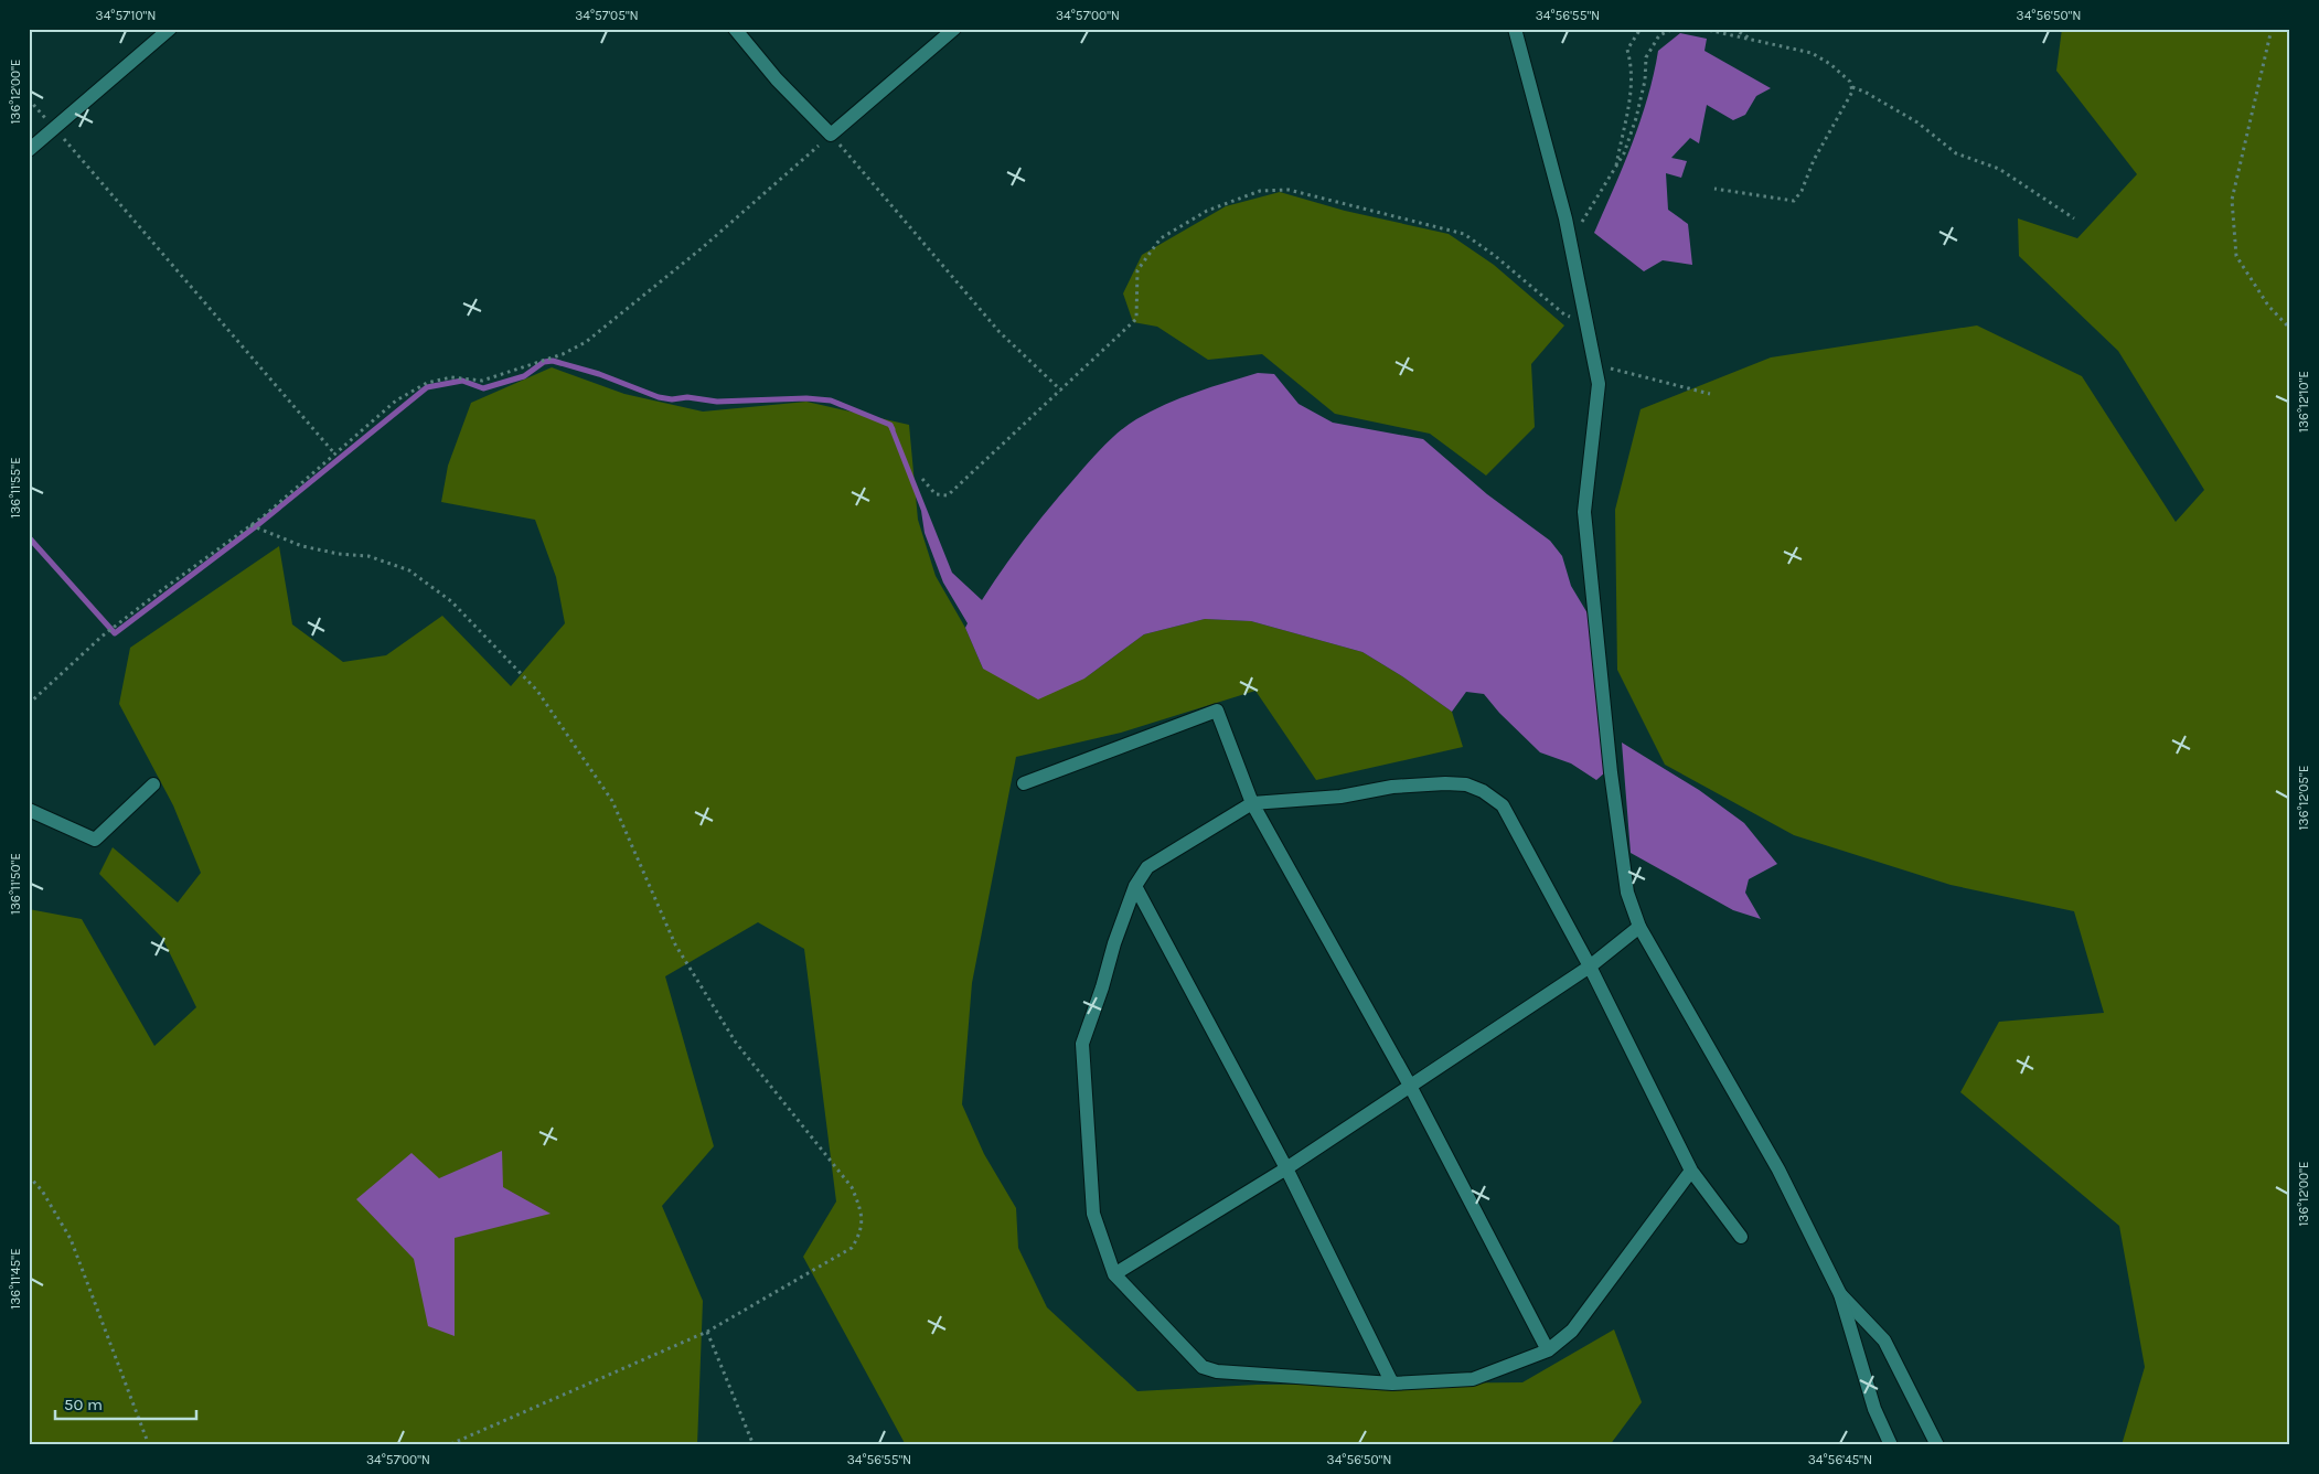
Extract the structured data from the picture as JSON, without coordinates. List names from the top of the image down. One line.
{"scale_bar":"50 m","coordinates":["34°57'10\"N","34°57'05\"N","34°57'00\"N","34°56'55\"N","34°56'50\"N","136°12'00\"E","136°12'10\"E","136°11'55\"E","136°12'05\"E","136°11'50\"E","136°11'45\"E","34°56'45\"N"]}
